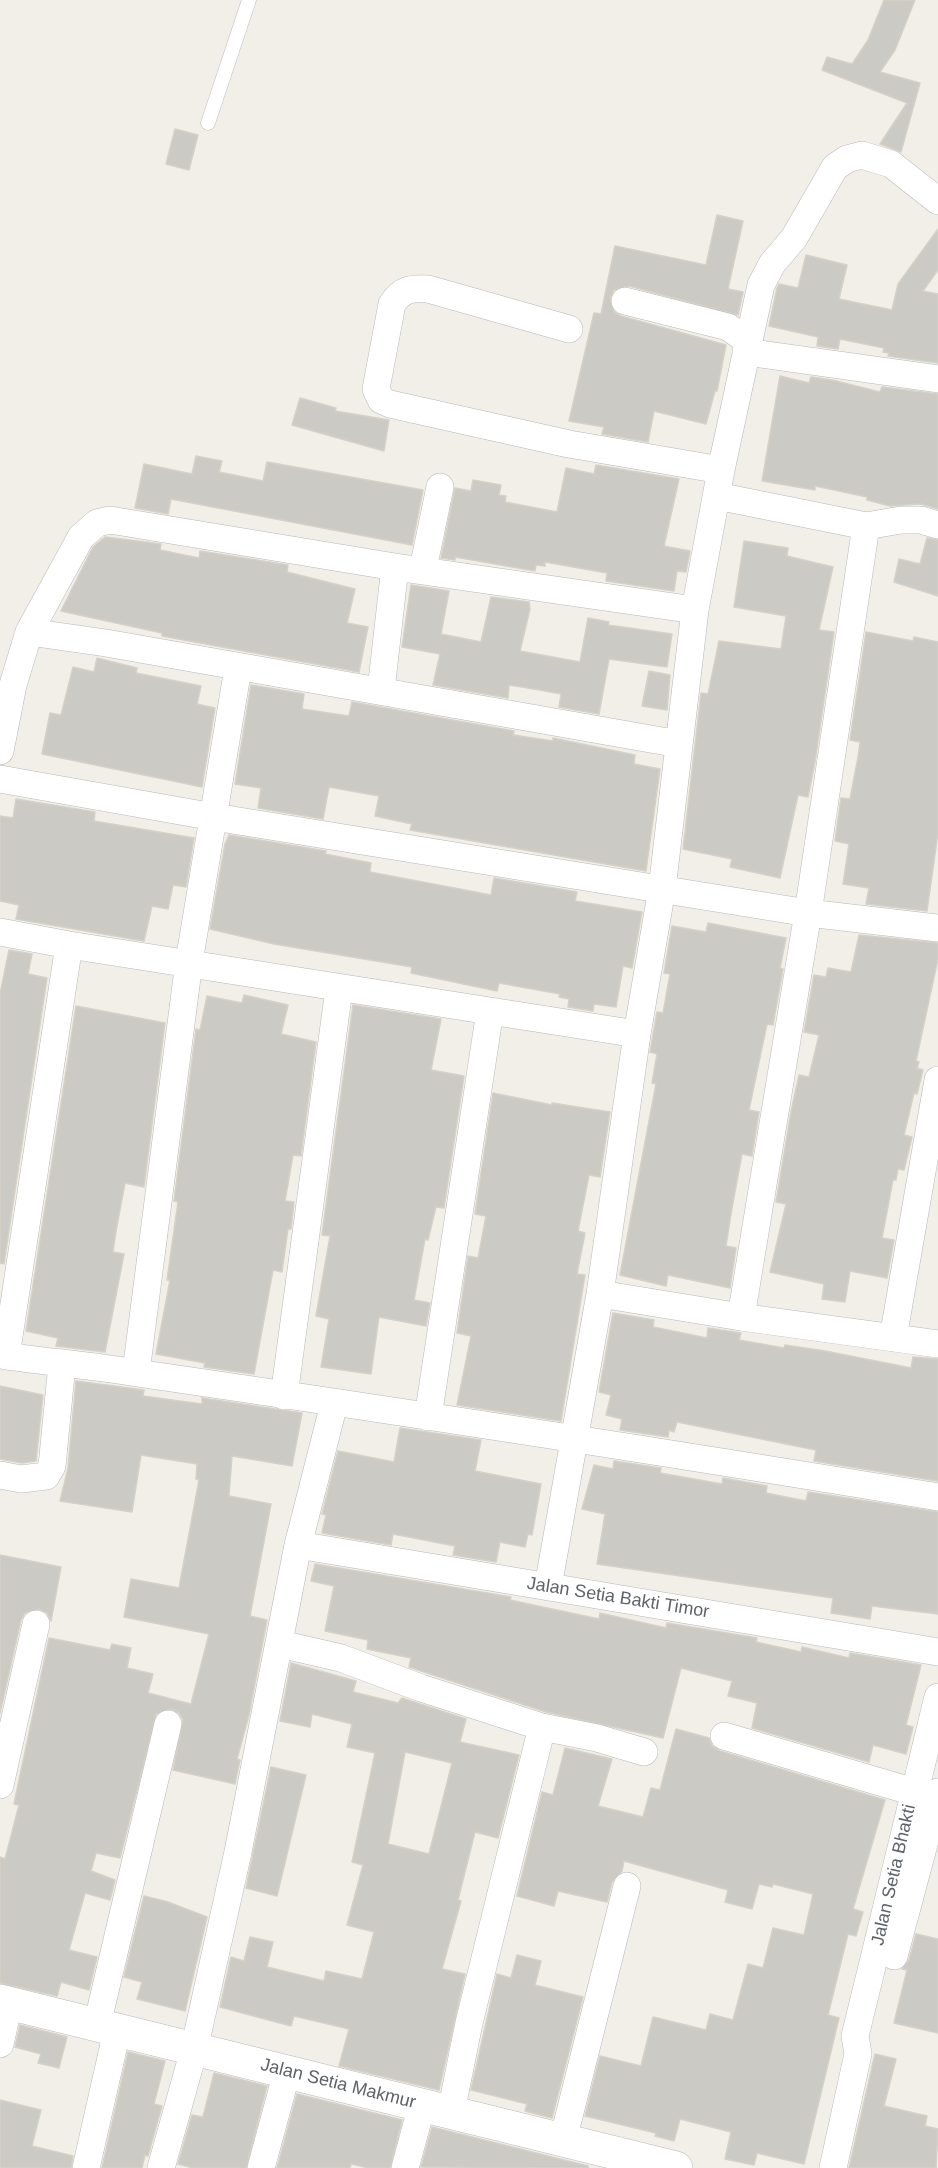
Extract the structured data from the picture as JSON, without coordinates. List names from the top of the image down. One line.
{"streets":{"main road":["Jalan Setia Makmur"],"street":["Jalan Setia Bakti Timor","Jalan Setia Bhakti"]}}
